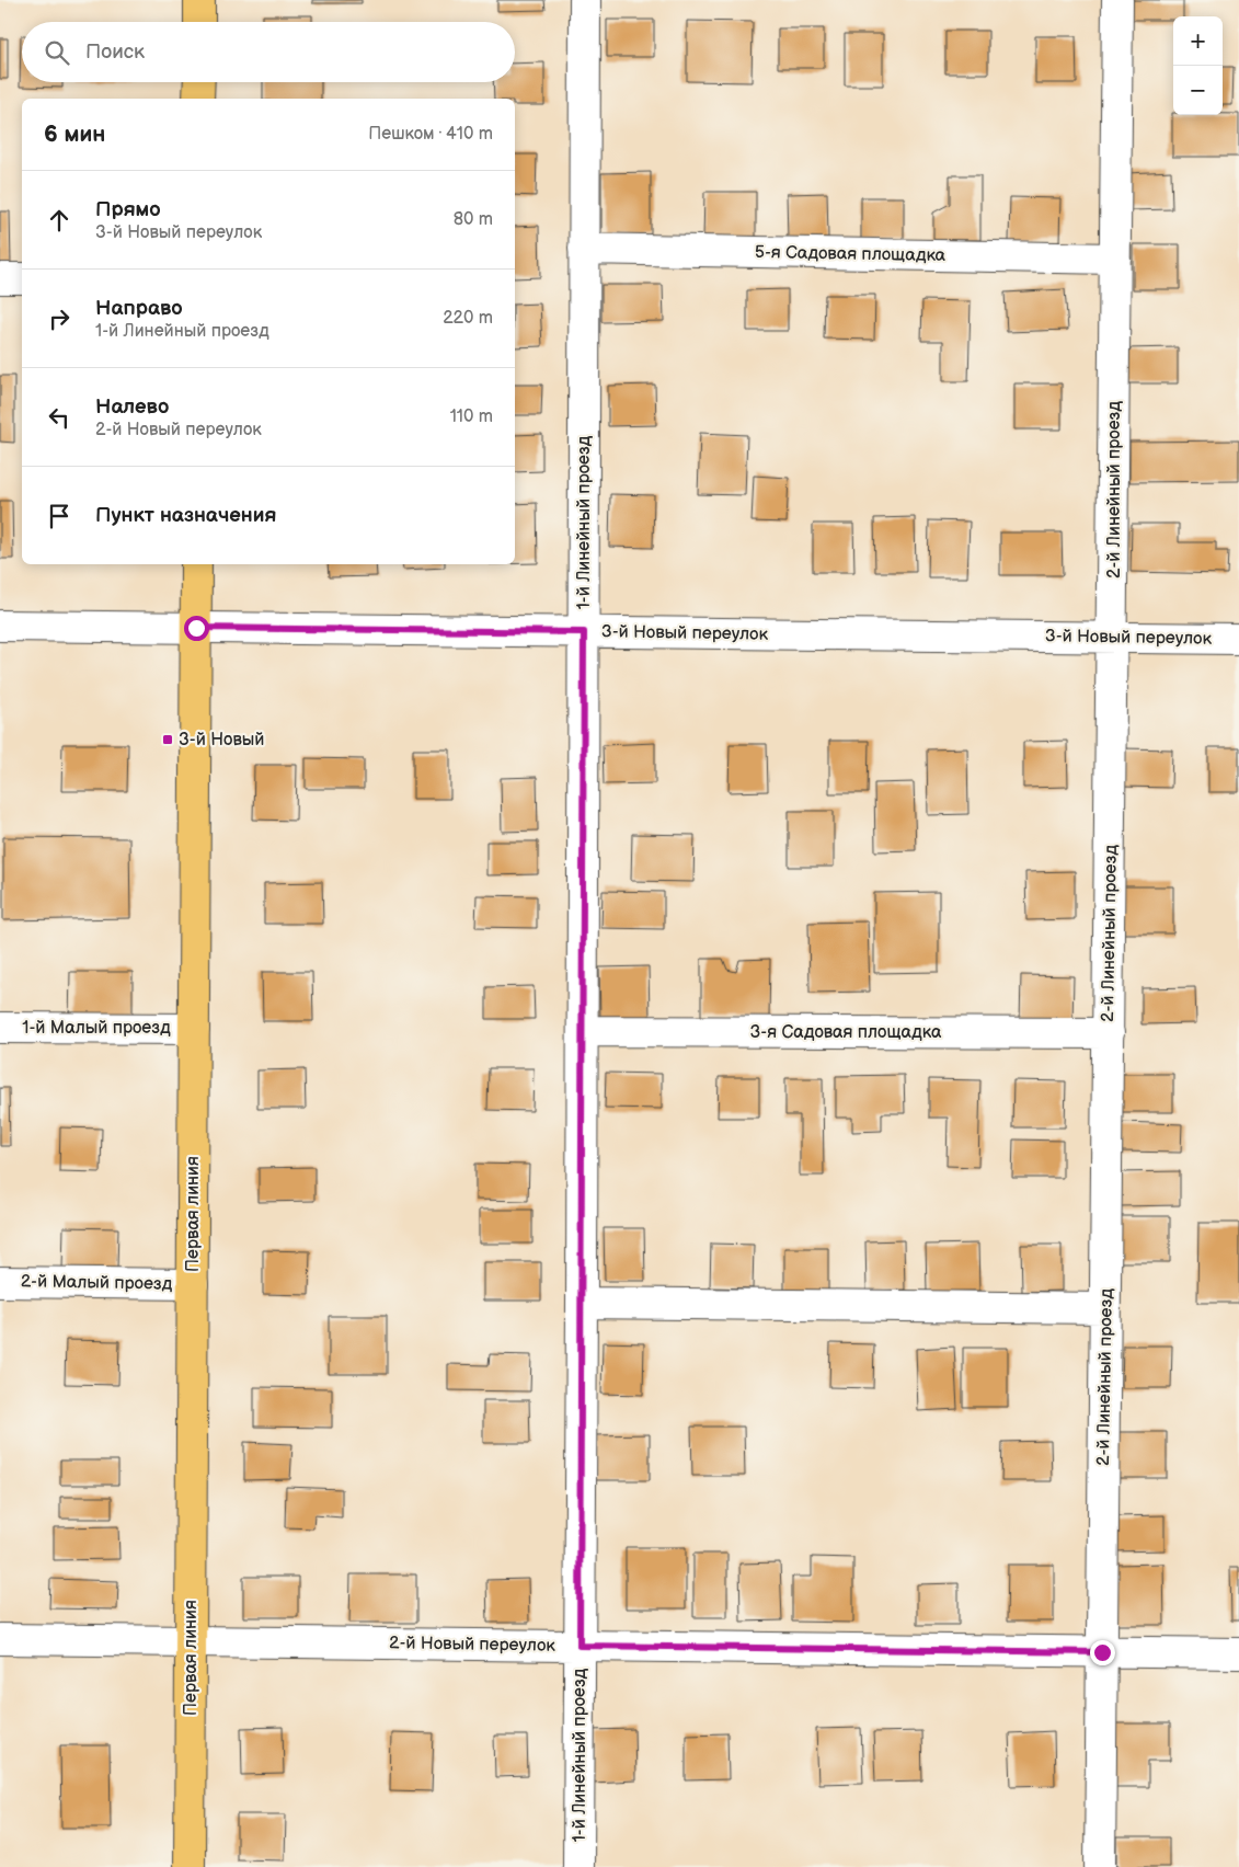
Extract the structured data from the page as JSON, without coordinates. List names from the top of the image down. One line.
{"streets":{"main road":["Первая линия"],"street":["5-я Садовая площадка","2-й Линейный проезд","1-й Линейный проезд","3-й Новый переулок","1-й Малый проезд","3-я Садовая площадка","2-й Малый проезд","2-й Новый переулок"]},"crossings":[["5-я Садовая площадка","2-й Линейный проезд"],["5-я Садовая площадка","1-й Линейный проезд"],["2-й Линейный проезд","3-й Новый переулок"],["2-й Линейный проезд","3-я Садовая площадка"],["2-й Линейный проезд","2-й Новый переулок"],["1-й Линейный проезд","3-й Новый переулок"],["1-й Линейный проезд","3-я Садовая площадка"],["1-й Линейный проезд","2-й Новый переулок"],["3-й Новый переулок","Первая линия"],["1-й Малый проезд","Первая линия"],["Первая линия","2-й Малый проезд"],["Первая линия","2-й Новый переулок"]],"places":{"transit":["3-й Новый"]},"page":{"map_buttons":["+","−"],"search":"Поиск","heading":["6 мин","Пешком · 410 m"],"list":[["Прямо","3-й Новый переулок","80 m"],["Направо","1-й Линейный проезд","220 m"],["Налево","2-й Новый переулок","110 m"],"Пункт назначения"]}}
